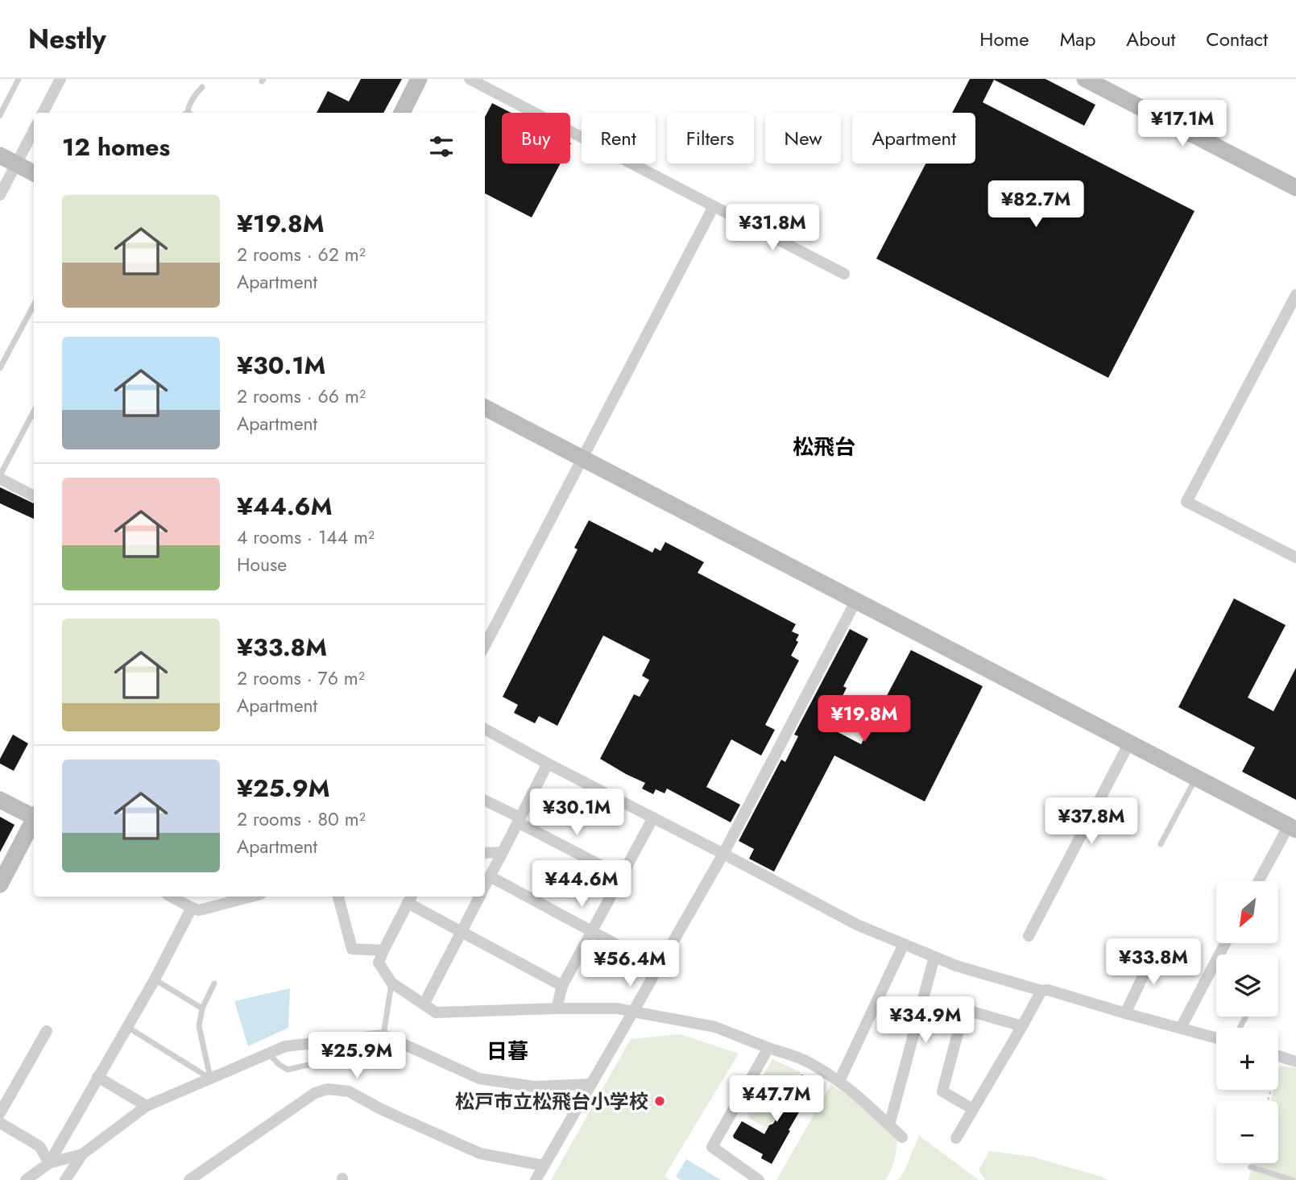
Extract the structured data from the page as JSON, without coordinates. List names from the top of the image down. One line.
{"districts":["松飛台","日暮"],"places":["松戸市立松飛台小学校"],"north":"bottom left","page":{"header":"Nestly","nav":["Home","Map","About","Contact"],"price":["¥17.1M","¥82.7M","¥31.8M","¥19.8M","¥30.1M","¥37.8M","¥44.6M","¥33.8M","¥56.4M","¥34.9M","¥25.9M","¥47.7M"],"chip":["Buy","Rent","Filters","New","Apartment"],"heading":"12 homes","list":[{"name":"¥19.8M","note":"2 rooms · 62 m² · Apartment"},{"name":"¥30.1M","note":"2 rooms · 66 m² · Apartment"},{"name":"¥44.6M","note":"4 rooms · 144 m² · House"},{"name":"¥33.8M","note":"2 rooms · 76 m² · Apartment"},{"name":"¥25.9M","note":"2 rooms · 80 m² · Apartment"}],"map_buttons":["+","−"]}}
